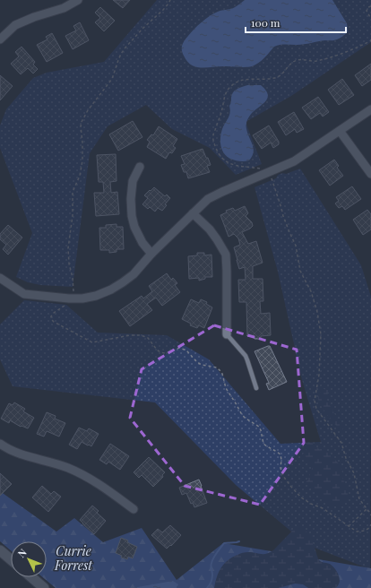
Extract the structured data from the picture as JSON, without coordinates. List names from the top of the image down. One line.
{"parks":["Currie Forrest"],"scale_bar":"100 m","north":"top left"}
